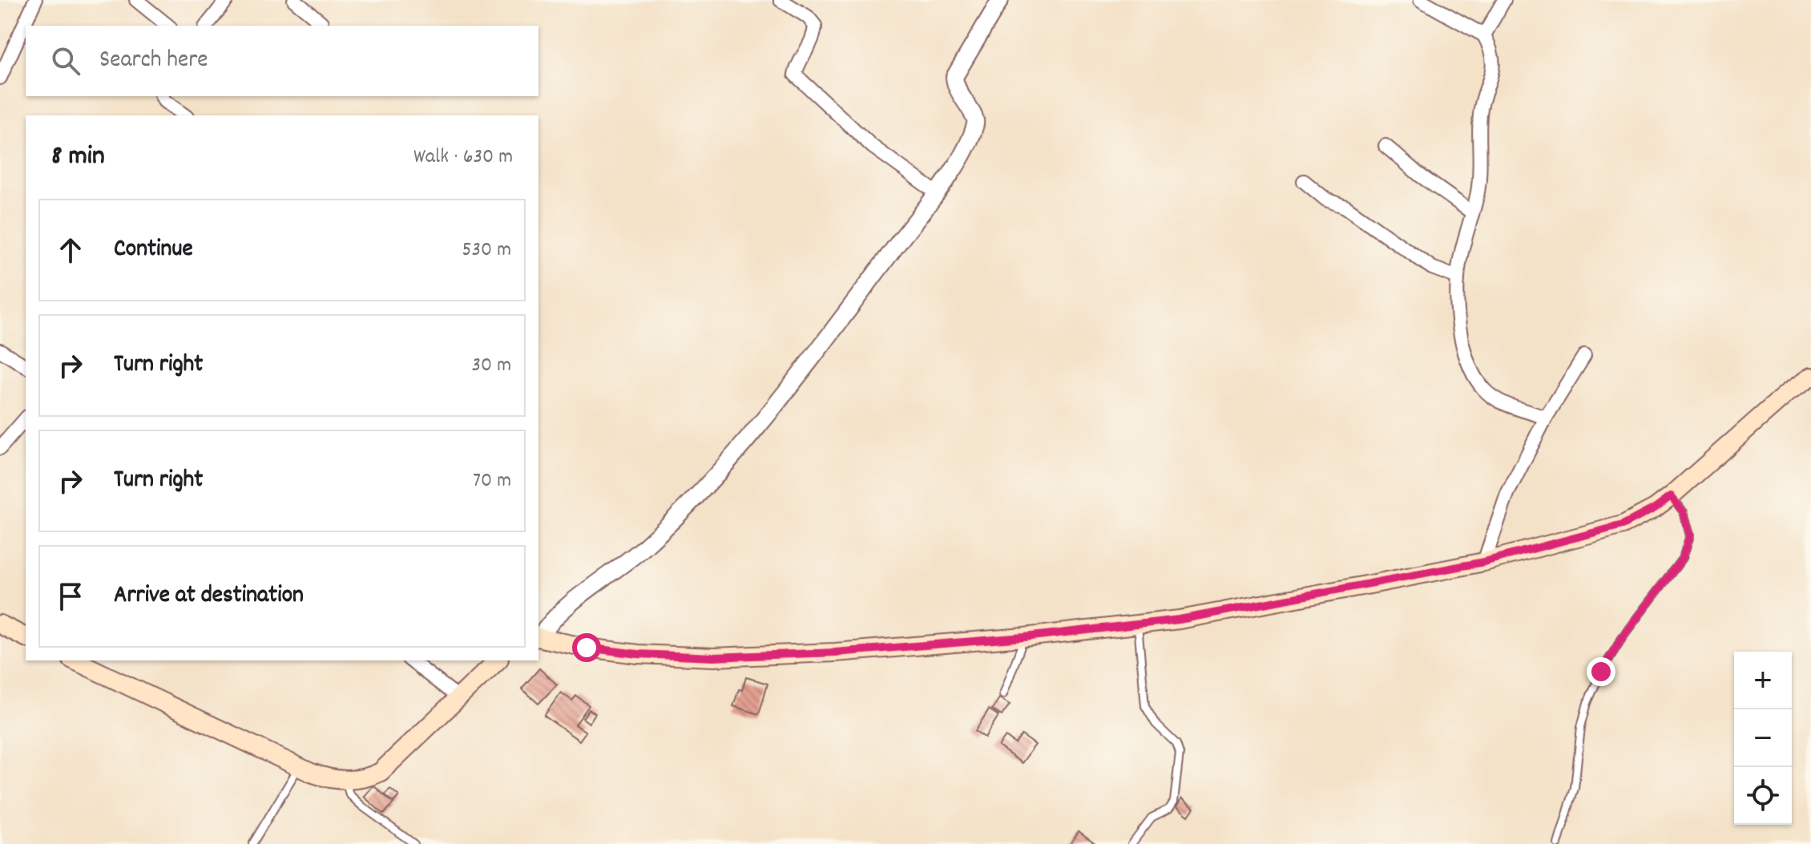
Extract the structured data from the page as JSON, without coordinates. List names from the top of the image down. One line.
{"page":{"search":"Search here","heading":["8 min","Walk · 630 m"],"list":[["Continue","530 m"],["Turn right","30 m"],["Turn right","70 m"],"Arrive at destination"],"map_buttons":["+","−"]}}
